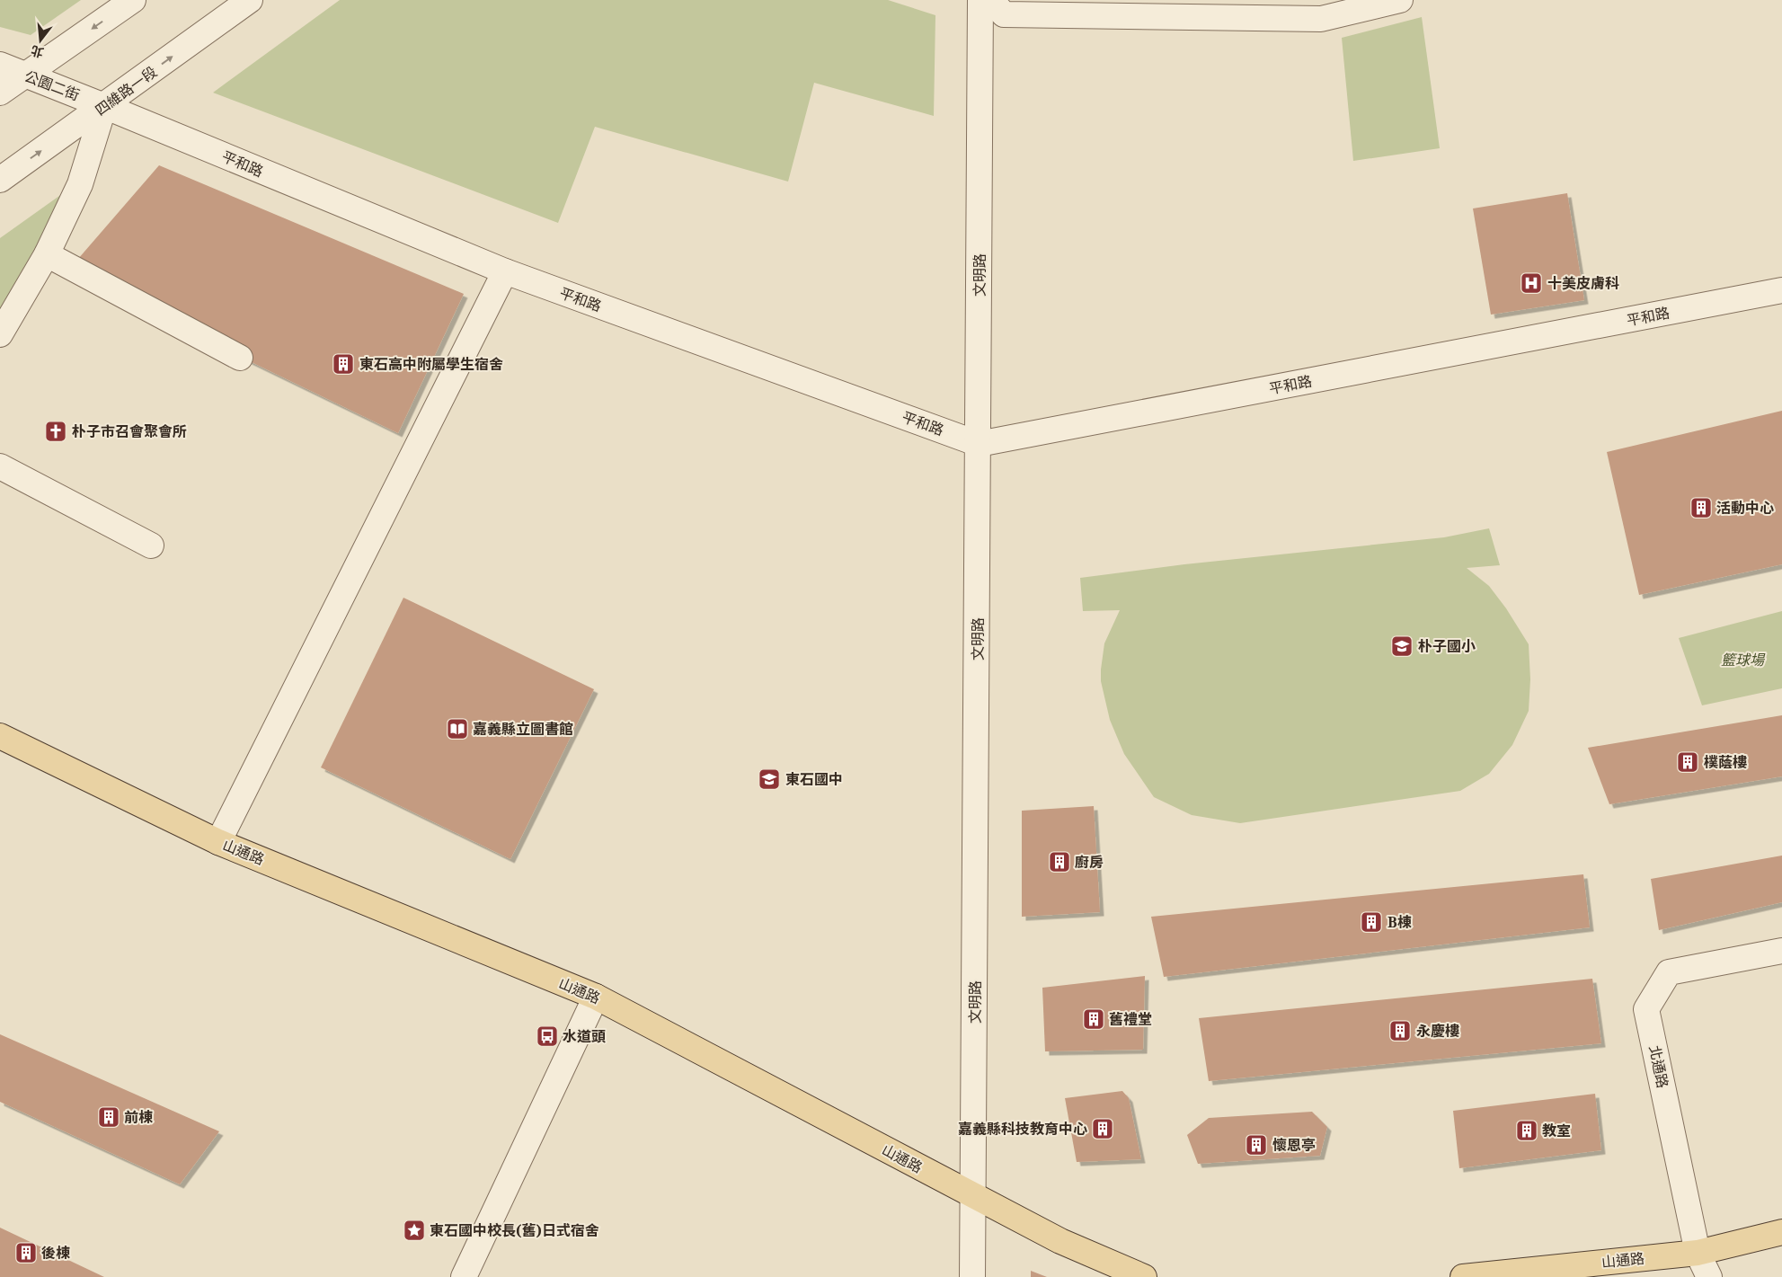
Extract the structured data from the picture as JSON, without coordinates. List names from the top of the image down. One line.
{"streets":{"main road":["山通路"],"street":["公園二街","四維路一段","平和路","文明路","北通路"]},"crossings":[["公園二街","四維路一段"],["公園二街","平和路"],["四維路一段","平和路"],["平和路","文明路"],["文明路","山通路"],["山通路","北通路"]],"parks":["籃球場"],"places":{"hospital":["十美皮膚科"],"building":["東石高中附屬學生宿舍","活動中心","樸蔭樓","廚房","B棟","舊禮堂","永慶樓","前棟","嘉義縣科技教育中心","教室","懷恩亭","後棟"],"church":["朴子市召會聚會所"],"school or university":["朴子國小","東石國中"],"library":["嘉義縣立圖書館"],"bus stop":["水道頭"],"place":["東石國中校長(舊)日式宿舍"]},"north":"bottom"}
